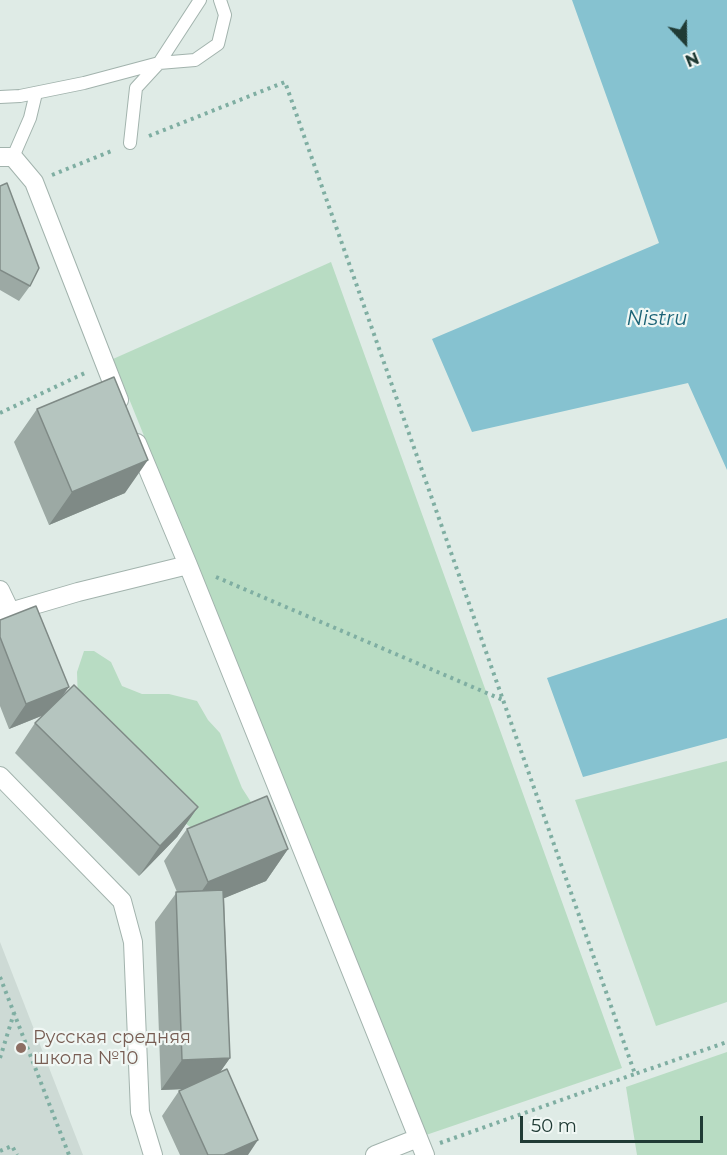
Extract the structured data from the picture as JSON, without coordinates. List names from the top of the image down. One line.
{"water":["Nistru"],"places":["Русская средняя школа №10"],"scale_bar":"50 m","north":"bottom"}
